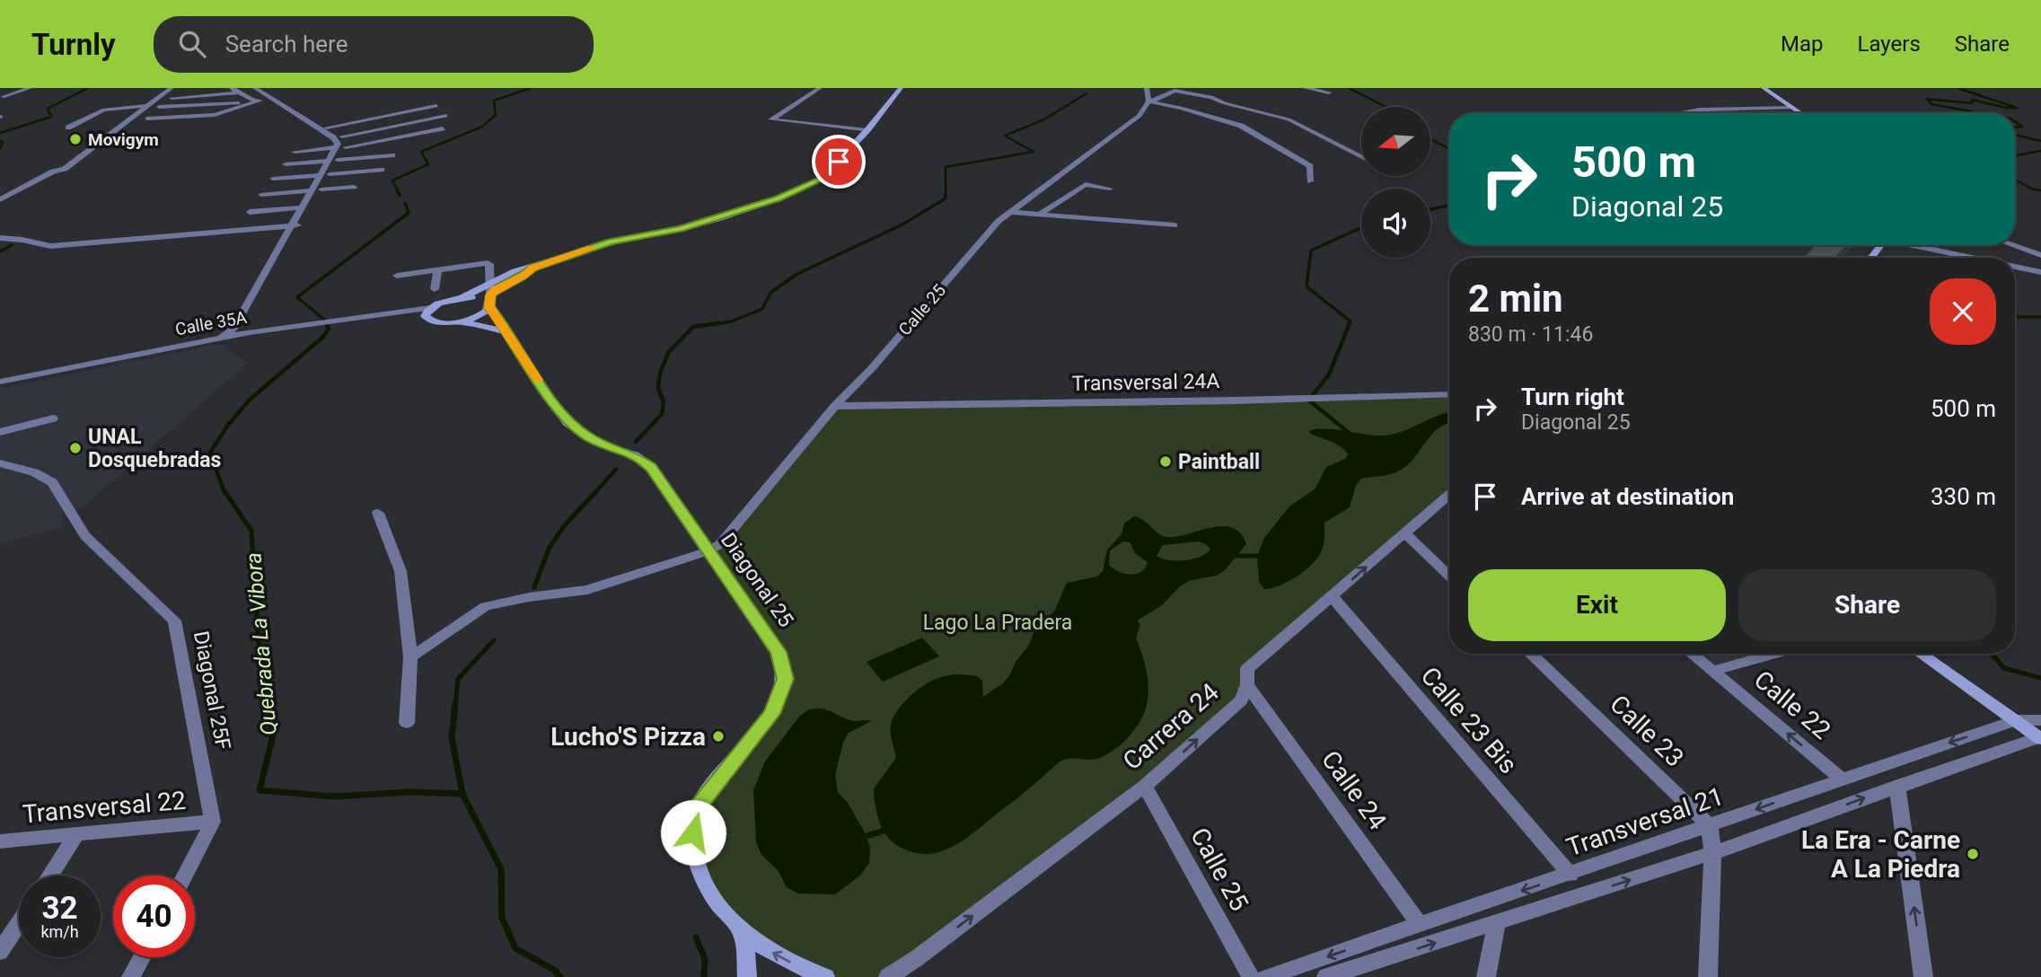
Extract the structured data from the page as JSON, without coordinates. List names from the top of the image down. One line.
{"streets":{"street":["Calle 25","Calle 35A","Transversal 24A","Diagonal 25","Diagonal 25F","Calle 22","Calle 23 Bis","Carrera 24","Calle 23","Calle 24","Transversal 22","Transversal 21"]},"crossings":[["Calle 25","Transversal 24A"],["Calle 25","Diagonal 25"],["Calle 25","Carrera 24"],["Diagonal 25F","Transversal 22"],["Calle 22","Transversal 21"],["Calle 23 Bis","Carrera 24"],["Calle 23 Bis","Transversal 21"],["Carrera 24","Calle 24"],["Calle 23","Transversal 21"],["Calle 24","Transversal 21"]],"one_way":["Calle 22","Carrera 24"],"water":["Quebrada La Vibora"],"parks":["Lago La Pradera"],"places":["Movigym","UNAL Dosquebradas","Paintball","Lucho'S Pizza","La Era - Carne A La Piedra"],"north":"left","page":{"header":"Turnly","search":"Search here","nav":["Map","Layers","Share"],"turn":["500 m","Diagonal 25"],"heading":["2 min","830 m · 11:46"],"list":[{"name":"Turn right","note":"Diagonal 25","value":"500 m"},{"name":"Arrive at destination","value":"330 m"}],"buttons":["Exit","Share"],"speed":"32 km/h","limit":"40"}}
